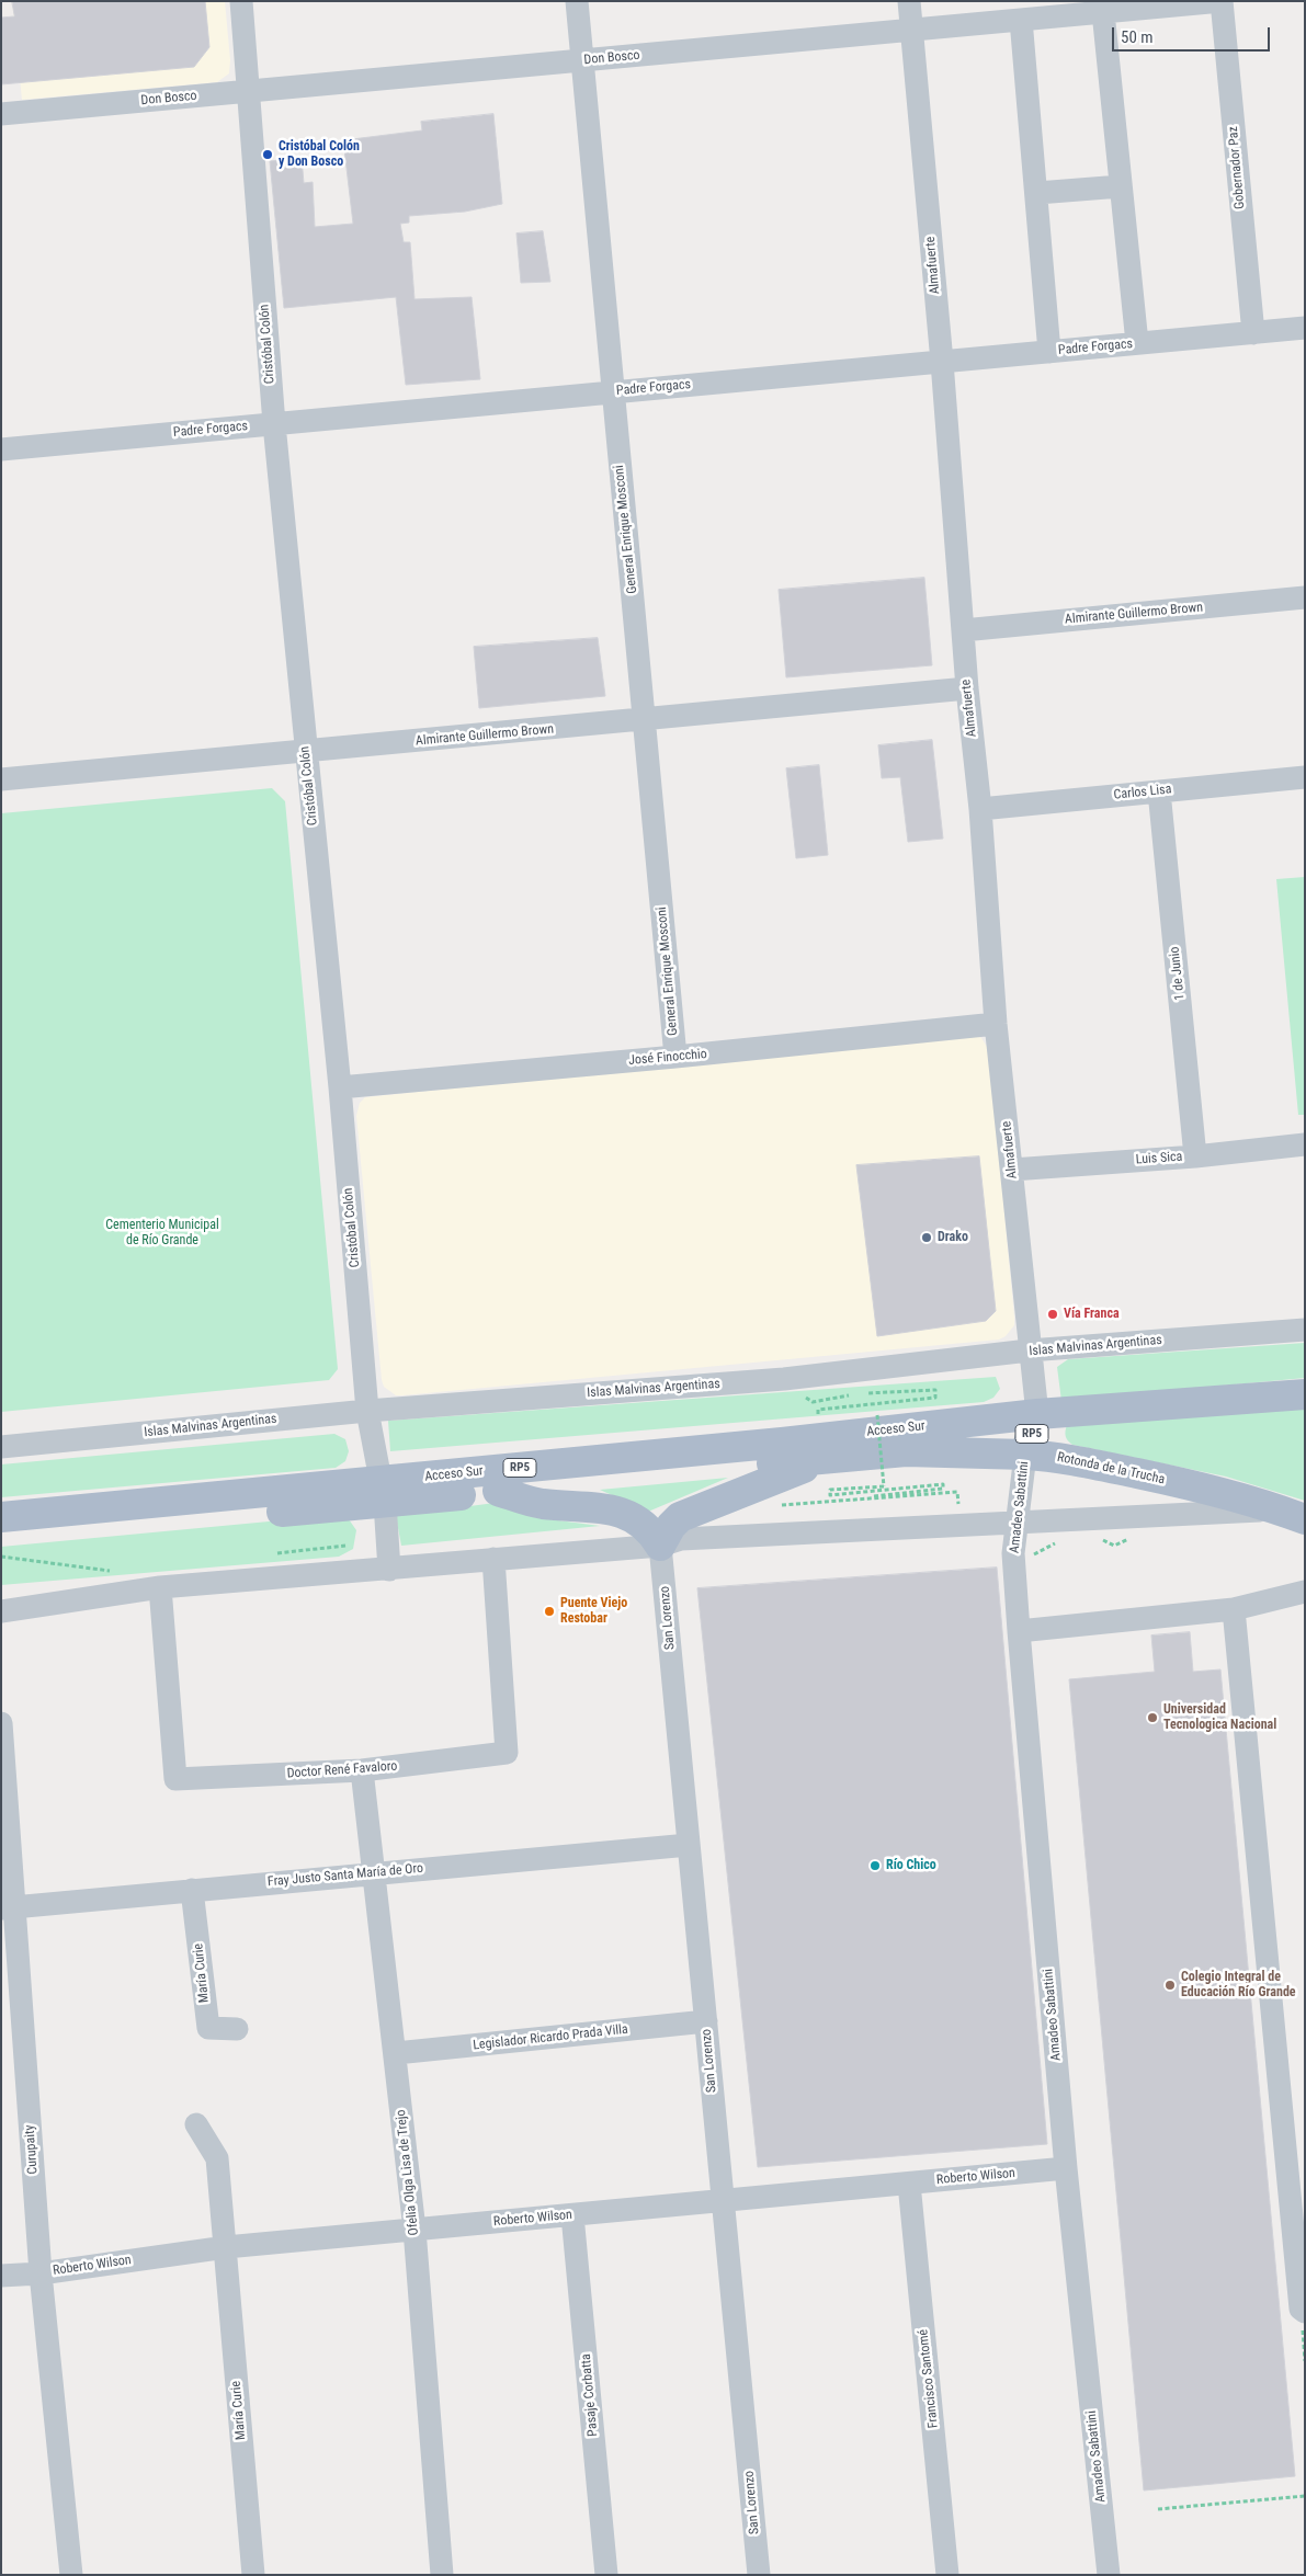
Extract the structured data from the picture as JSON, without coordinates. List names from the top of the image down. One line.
{"streets":{"main road":["Acceso Sur","RP5","Rotonda de la Trucha"],"street":["Don Bosco","Gobernador Paz","Almafuerte","Cristóbal Colón","Padre Forgacs","General Enrique Mosconi","Almirante Guillermo Brown","Carlos Lisa","1 de Junio","José Finocchio","Luis Sica","Islas Malvinas Argentinas","Amadeo Sabattini","San Lorenzo","Doctor René Favaloro","Fray Justo Santa María de Oro","María Curie","Legislador Ricardo Prada Villa","Curupaity","Ofelia Olga Lisa de Trejo","Roberto Wilson","Francisco Santomé","Pasaje Corbatta"]},"crossings":[["Don Bosco","Gobernador Paz"],["Don Bosco","Almafuerte"],["Don Bosco","Cristóbal Colón"],["Don Bosco","General Enrique Mosconi"],["Gobernador Paz","Padre Forgacs"],["Almafuerte","Padre Forgacs"],["Almafuerte","Almirante Guillermo Brown"],["Almafuerte","Carlos Lisa"],["Almafuerte","José Finocchio"],["Almafuerte","Luis Sica"],["Almafuerte","Islas Malvinas Argentinas"],["Almafuerte","Acceso Sur"],["Almafuerte","RP5"],["Cristóbal Colón","Padre Forgacs"],["Cristóbal Colón","Almirante Guillermo Brown"],["Cristóbal Colón","José Finocchio"],["Cristóbal Colón","Islas Malvinas Argentinas"],["Cristóbal Colón","Acceso Sur"],["Padre Forgacs","General Enrique Mosconi"],["General Enrique Mosconi","Almirante Guillermo Brown"],["General Enrique Mosconi","José Finocchio"],["Carlos Lisa","1 de Junio"],["1 de Junio","Luis Sica"],["Acceso Sur","RP5"],["Acceso Sur","Rotonda de la Trucha"],["Acceso Sur","Amadeo Sabattini"],["RP5","Rotonda de la Trucha"],["RP5","Amadeo Sabattini"],["Rotonda de la Trucha","Amadeo Sabattini"],["Amadeo Sabattini","Roberto Wilson"],["San Lorenzo","Fray Justo Santa María de Oro"],["San Lorenzo","Legislador Ricardo Prada Villa"],["San Lorenzo","Roberto Wilson"],["Doctor René Favaloro","Ofelia Olga Lisa de Trejo"],["Fray Justo Santa María de Oro","María Curie"],["Fray Justo Santa María de Oro","Curupaity"],["Fray Justo Santa María de Oro","Ofelia Olga Lisa de Trejo"],["María Curie","Roberto Wilson"],["Legislador Ricardo Prada Villa","Ofelia Olga Lisa de Trejo"],["Curupaity","Roberto Wilson"],["Ofelia Olga Lisa de Trejo","Roberto Wilson"],["Roberto Wilson","Francisco Santomé"],["Roberto Wilson","Pasaje Corbatta"]],"parks":["Cementerio Municipal de Río Grande"],"places":["Cristóbal Colón y Don Bosco","Drako","Vía Franca","Puente Viejo Restobar","Universidad Tecnologica Nacional","Río Chico","Colegio Integral de Educación Río Grande"],"scale_bar":"50 m"}
